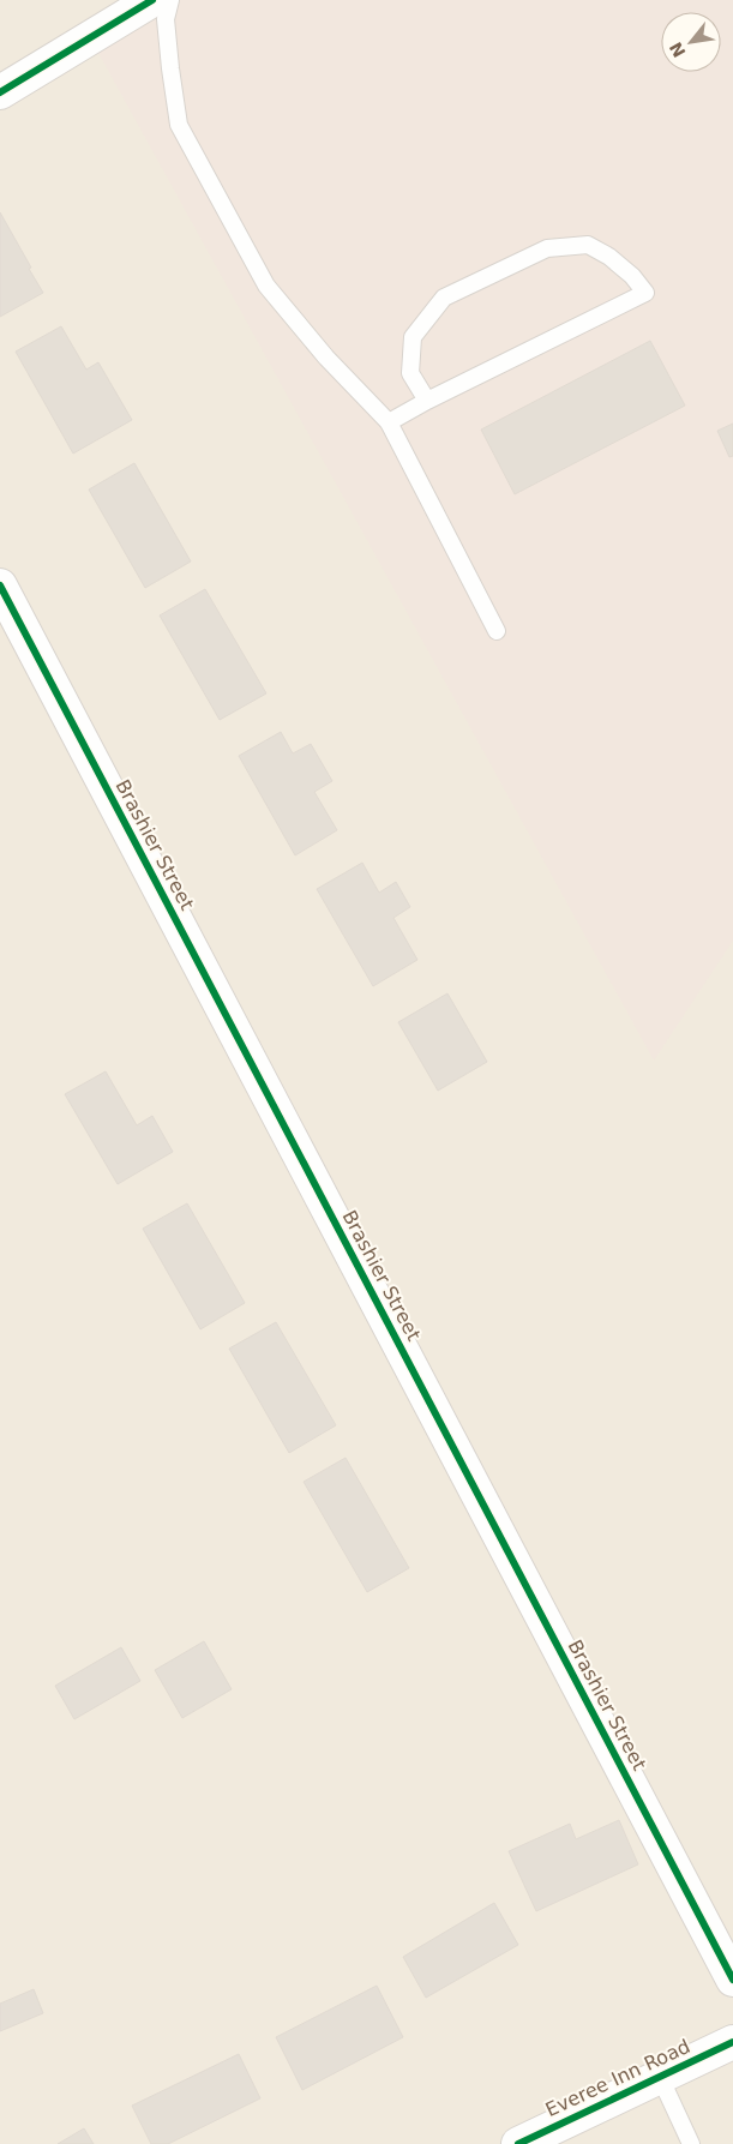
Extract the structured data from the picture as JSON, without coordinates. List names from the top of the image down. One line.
{"streets":{"street":["Brashier Street","Everee Inn Road"]},"north":"bottom left"}
